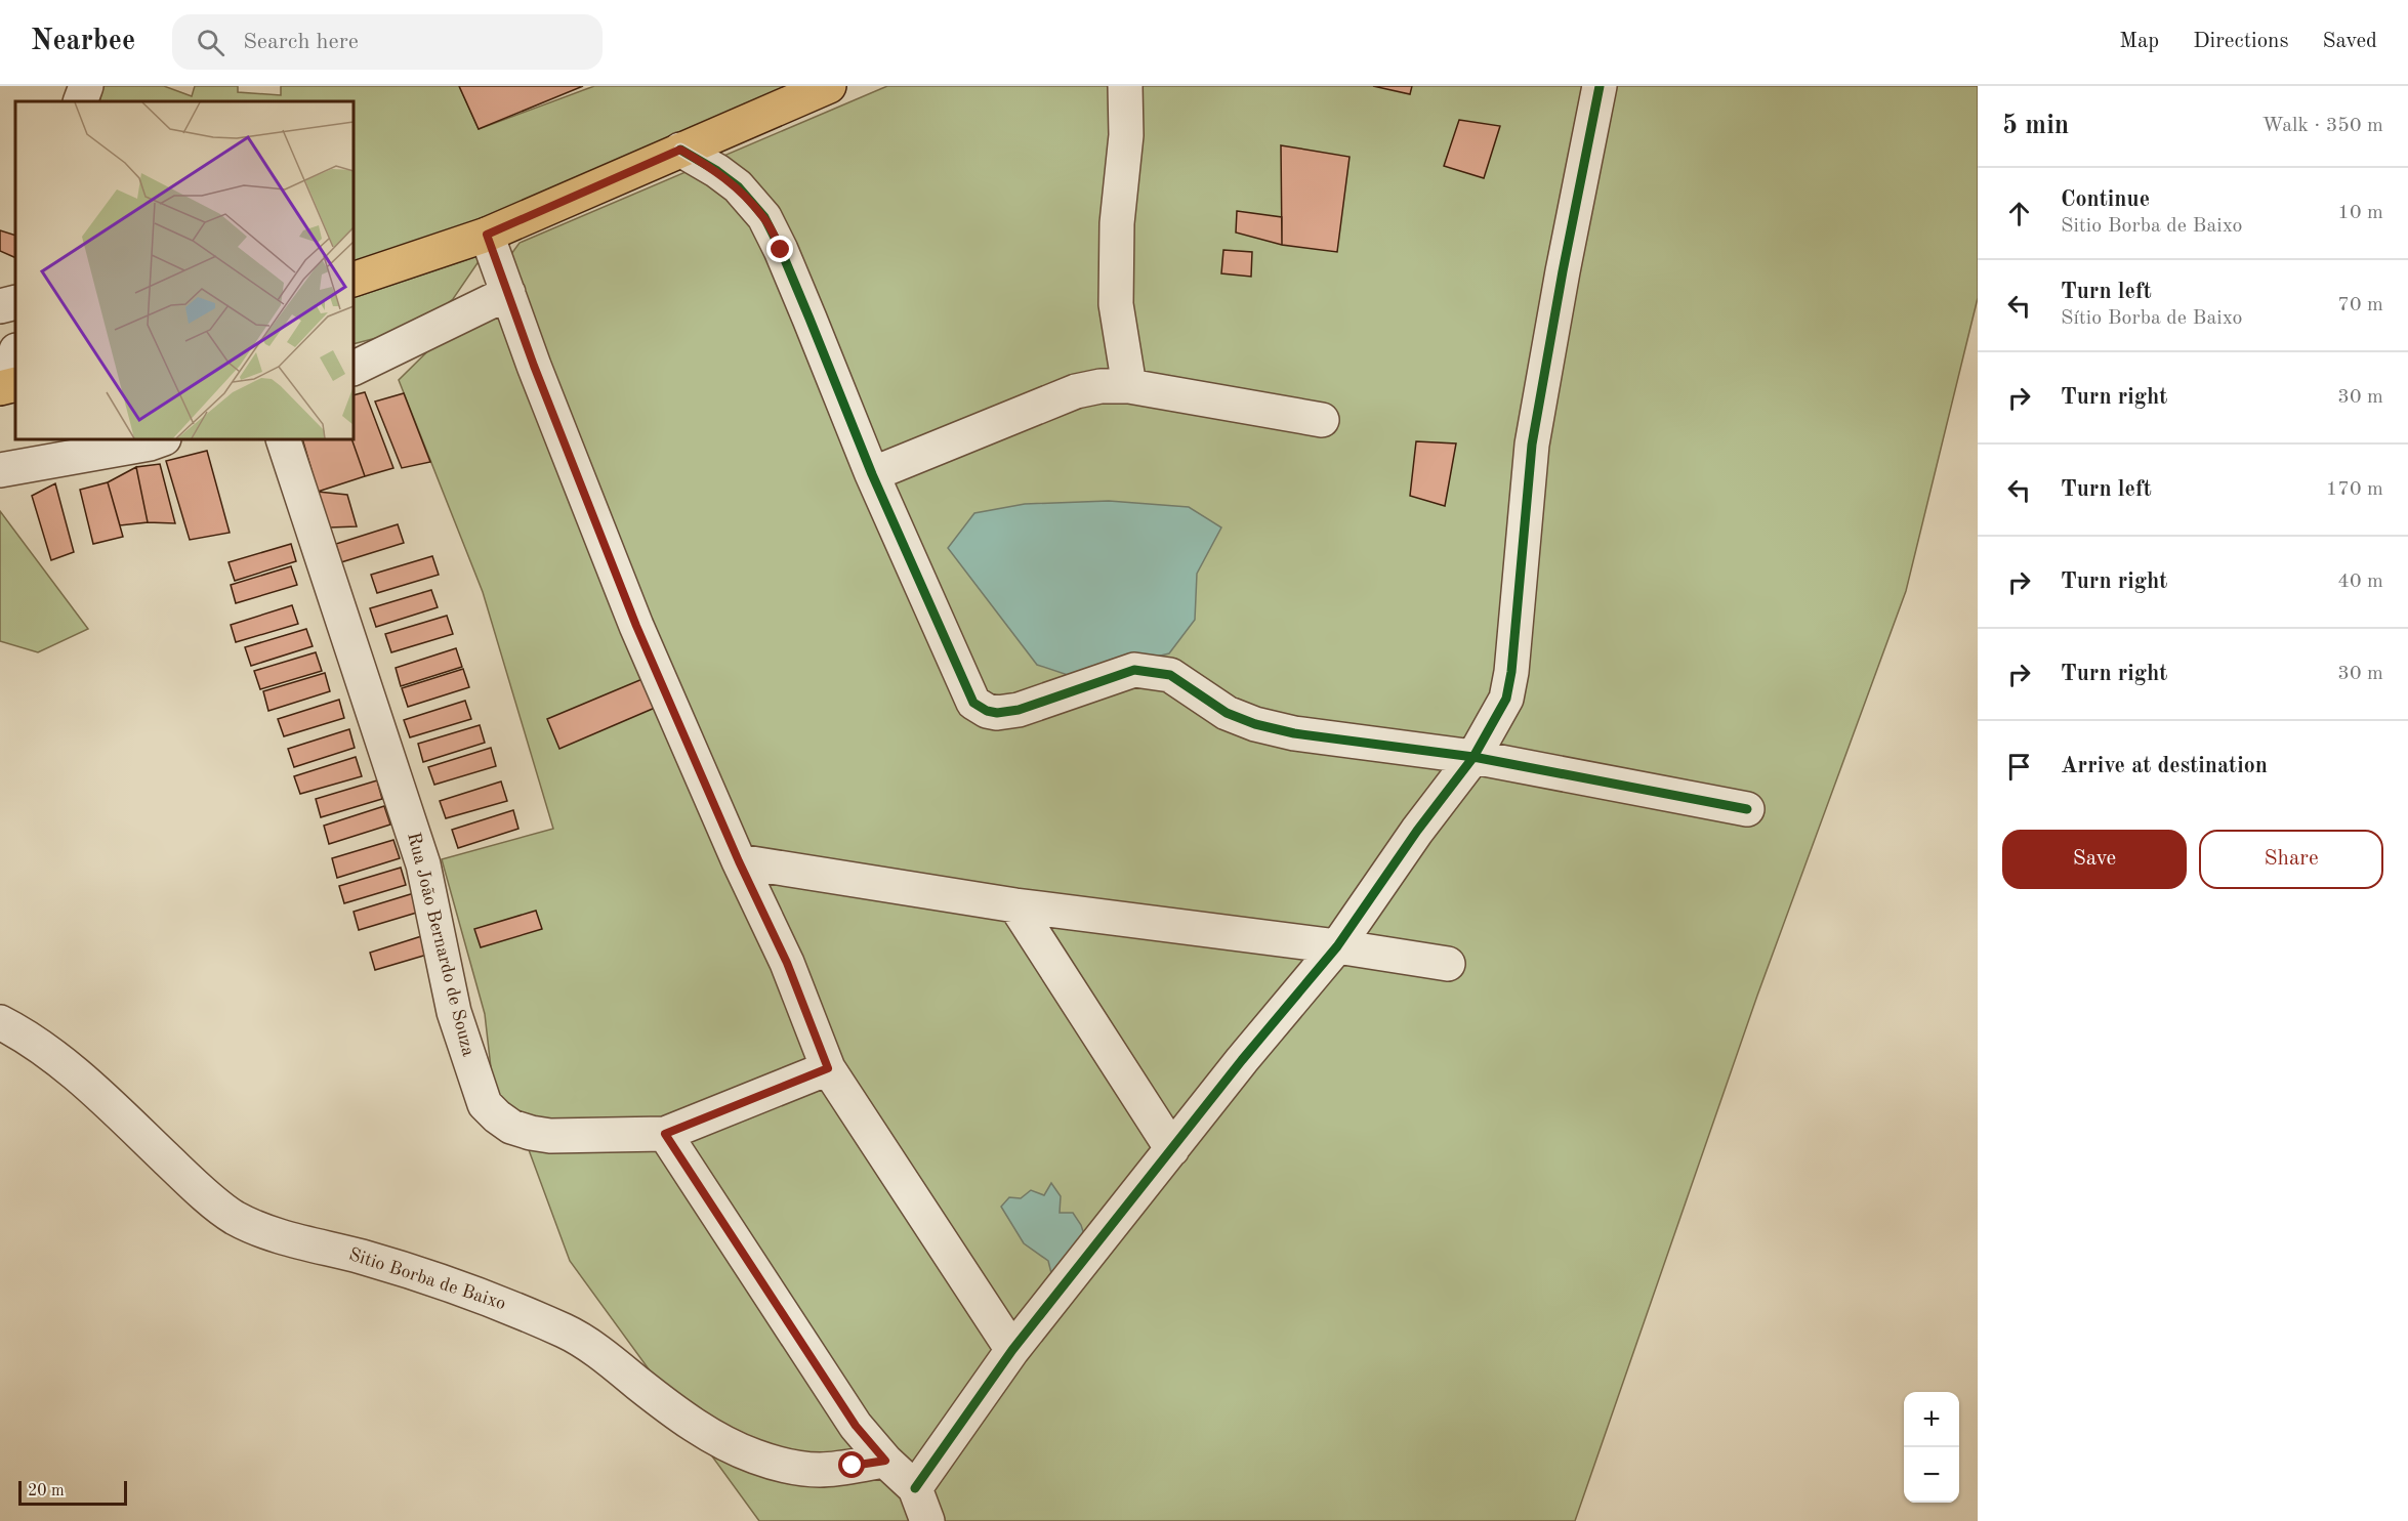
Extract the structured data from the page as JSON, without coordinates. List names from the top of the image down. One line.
{"streets":{"street":["Rua João Bernardo de Souza","Sitio Borba de Baixo"]},"scale_bar":"20 m","page":{"header":"Nearbee","search":"Search here","nav":["Map","Directions","Saved"],"heading":["5 min","Walk · 350 m"],"list":[["Continue","Sitio Borba de Baixo","10 m"],["Turn left","Sítio Borba de Baixo","70 m"],["Turn right","30 m"],["Turn left","170 m"],["Turn right","40 m"],["Turn right","30 m"],"Arrive at destination"],"buttons":["Save","Share"],"map_buttons":["+","−"],"scale":"20 m"}}
